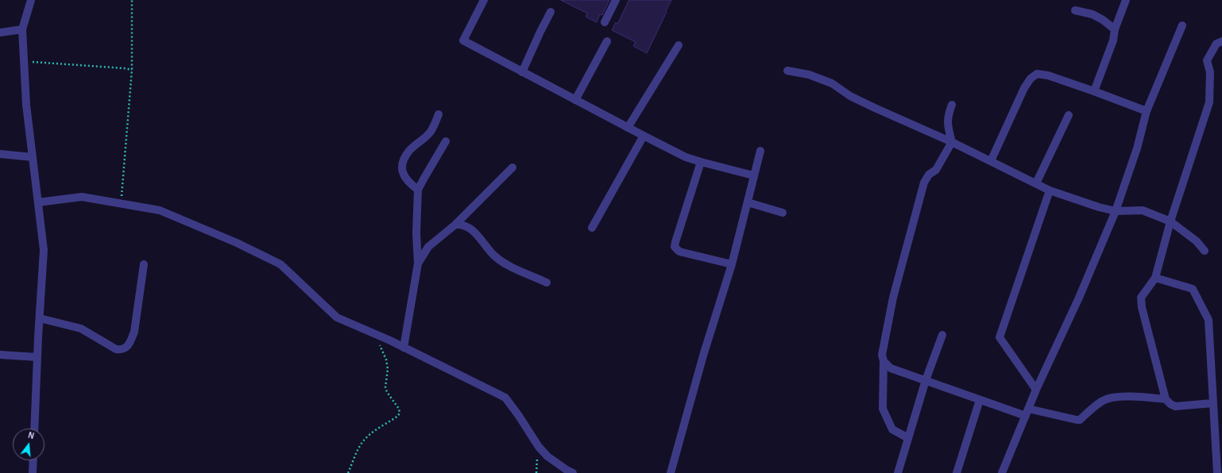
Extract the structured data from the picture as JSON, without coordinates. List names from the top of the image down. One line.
{"north":"top"}
